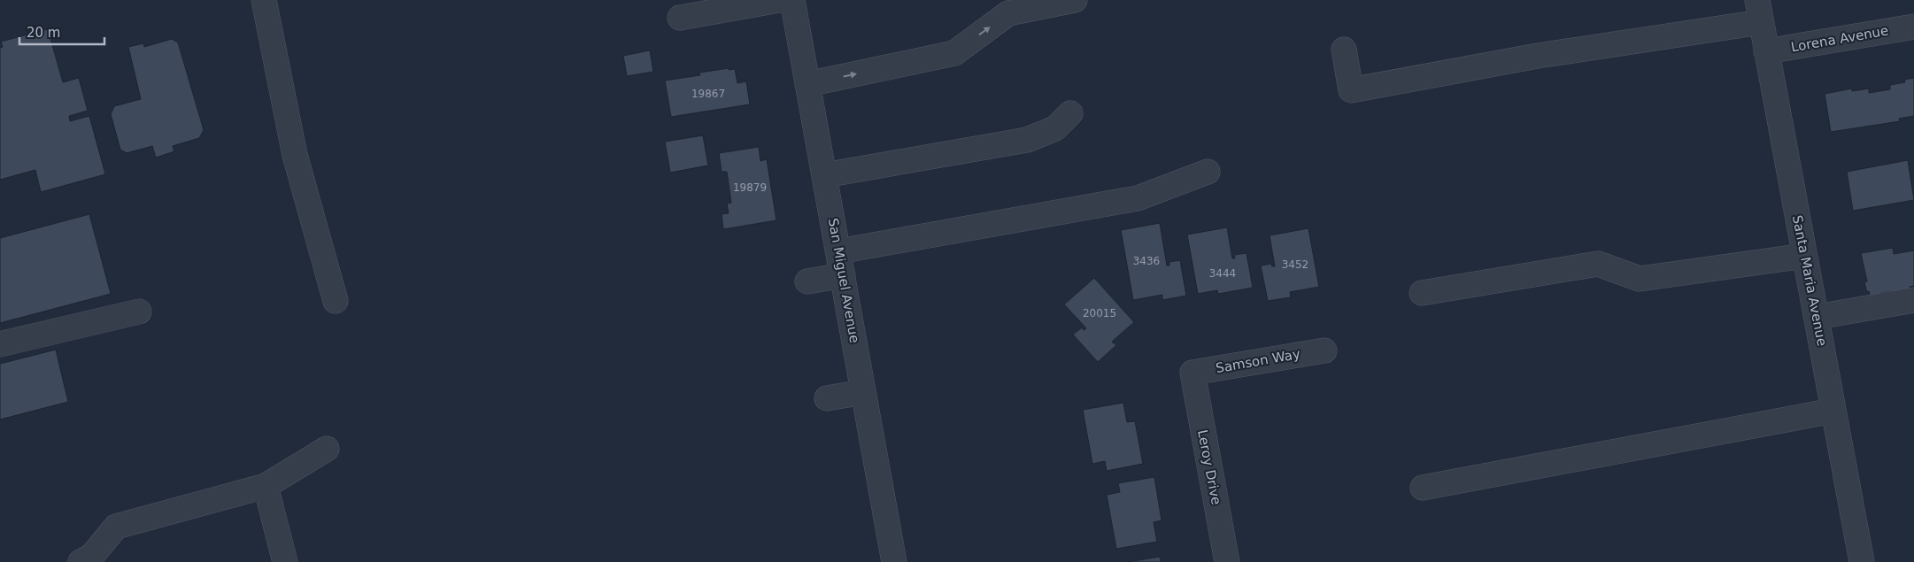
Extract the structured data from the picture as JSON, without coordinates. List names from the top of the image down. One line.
{"streets":{"street":["Lorena Avenue","San Miguel Avenue","Santa Maria Avenue","Samson Way","Leroy Drive"]},"crossings":[["Lorena Avenue","Santa Maria Avenue"],["Samson Way","Leroy Drive"]],"house_numbers":["19867","19879","3436","3452","3444","20015"],"scale_bar":"20 m"}
